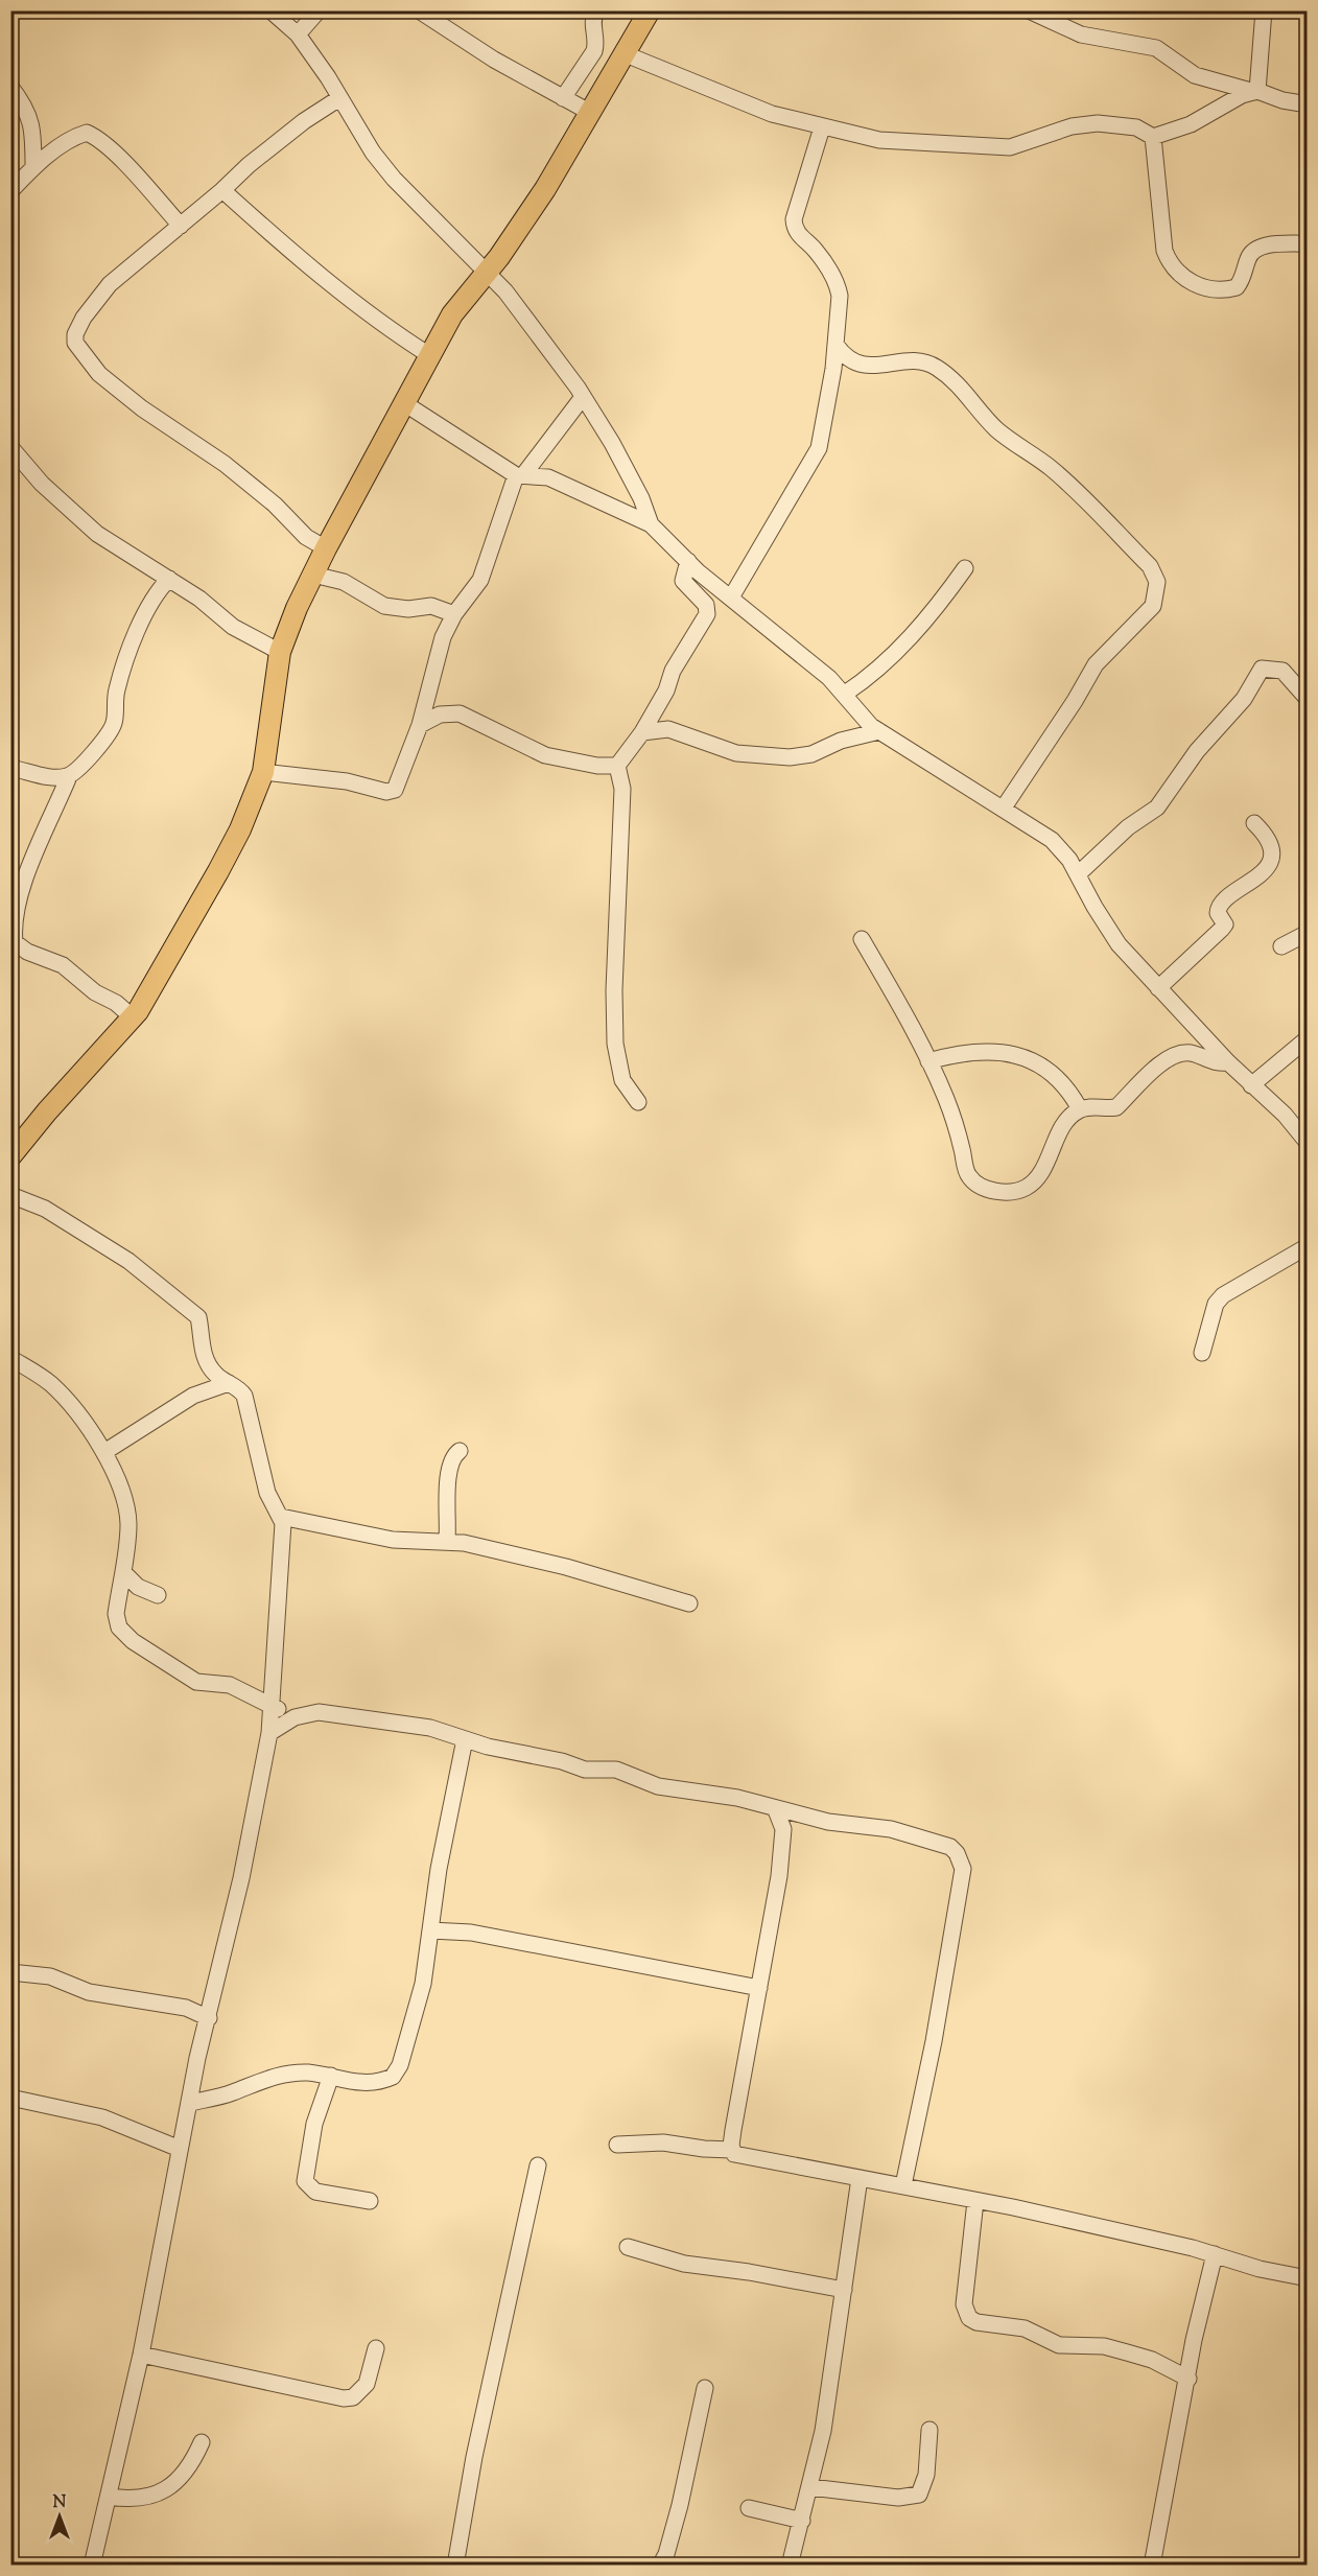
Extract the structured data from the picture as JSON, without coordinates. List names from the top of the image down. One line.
{"north":"top"}
